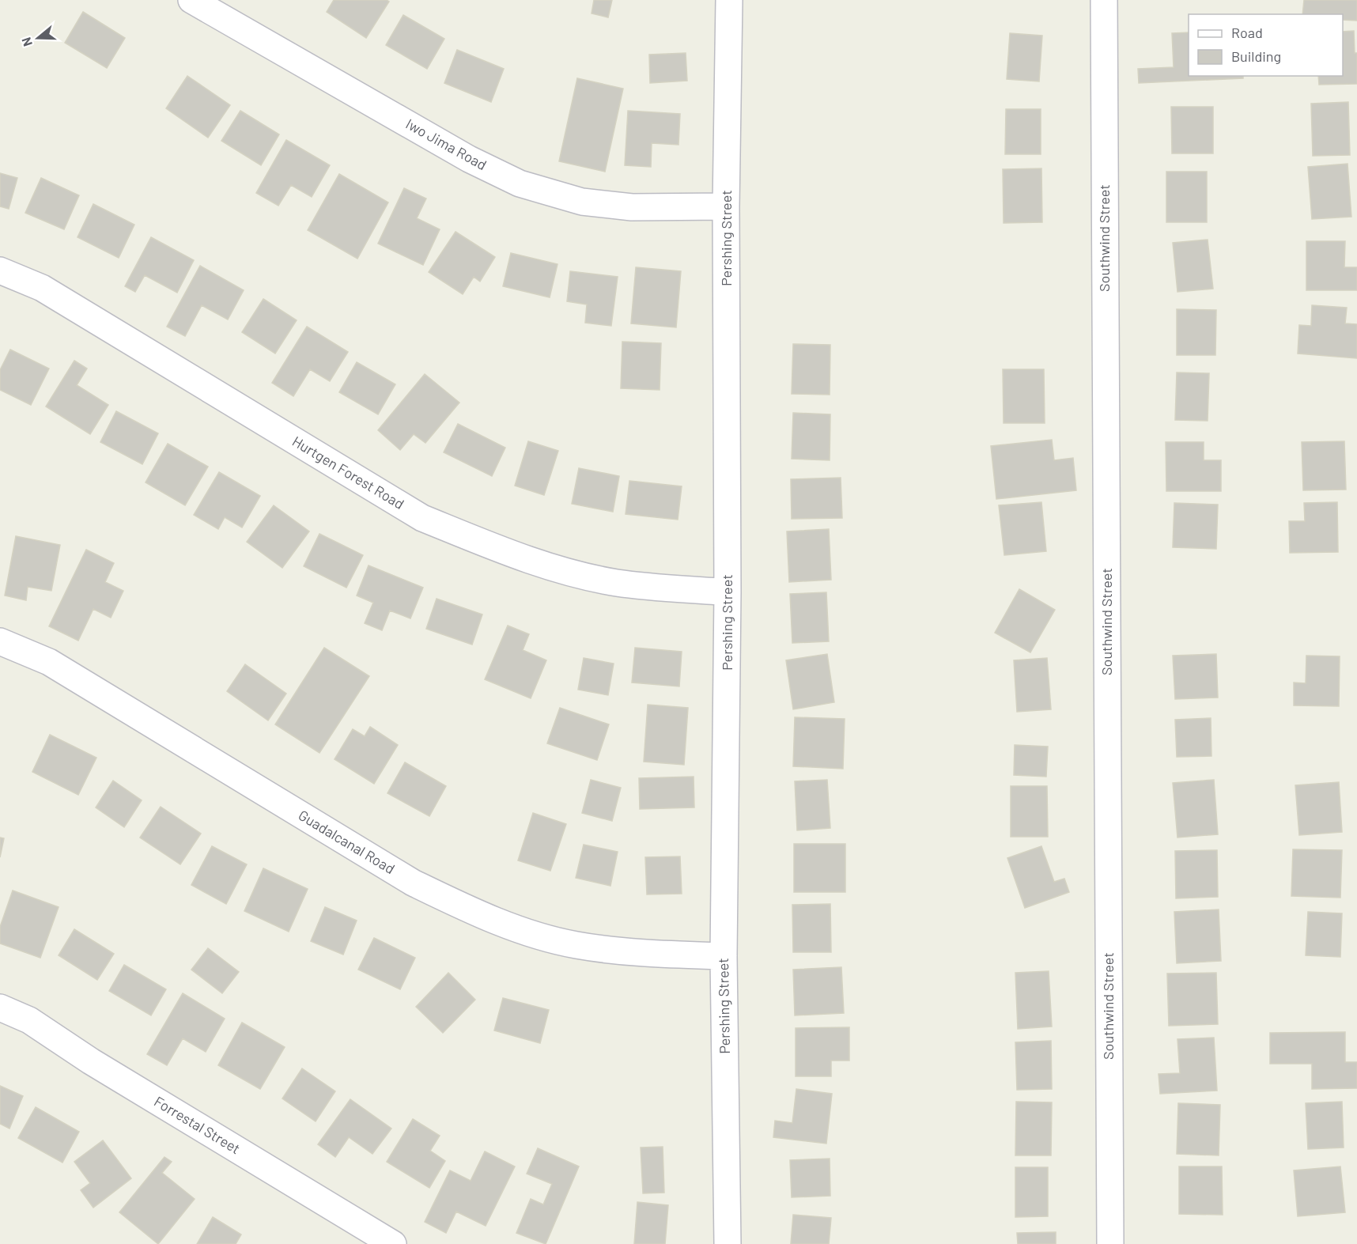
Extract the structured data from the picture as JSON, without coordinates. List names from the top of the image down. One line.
{"streets":{"street":["Iwo Jima Road","Pershing Street","Southwind Street","Hurtgen Forest Road","Guadalcanal Road","Forrestal Street"]},"crossings":[["Iwo Jima Road","Pershing Street"],["Pershing Street","Hurtgen Forest Road"],["Pershing Street","Guadalcanal Road"]],"legend":["Road","Building"],"north":"left"}
